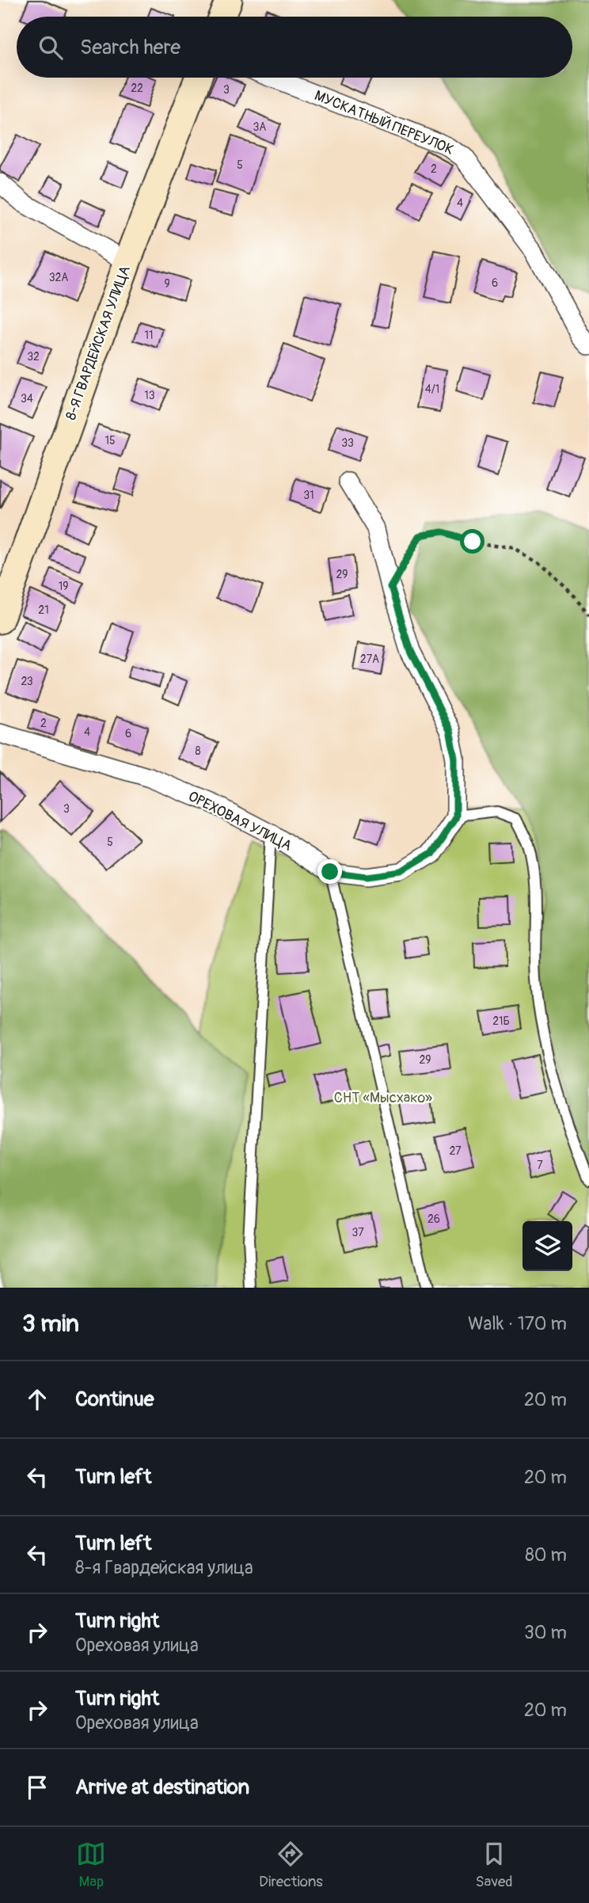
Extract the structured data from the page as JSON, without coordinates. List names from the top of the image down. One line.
{"streets":{"street":["МУСКАТНЫЙ ПЕРЕУЛОК","8-Я ГВАРДЕЙСКАЯ УЛИЦА","ОРЕХОВАЯ УЛИЦА"]},"parks":["СНТ «Мысхако»"],"house_numbers":["22","3","3А","5","2","4","32А","6","9","11","32","4/1","13","34","15","33","31","29","19","21","27А","23","2","4","6","8","3","5","21Б","29","27","7","26","37"],"page":{"search":"Search here","heading":["3 min","Walk · 170 m"],"list":[["Continue","20 m"],["Turn left","20 m"],["Turn left","8-я Гвардейская улица","80 m"],["Turn right","Ореховая улица","30 m"],["Turn right","Ореховая улица","20 m"],"Arrive at destination"],"nav":["Map","Directions","Saved"]}}
